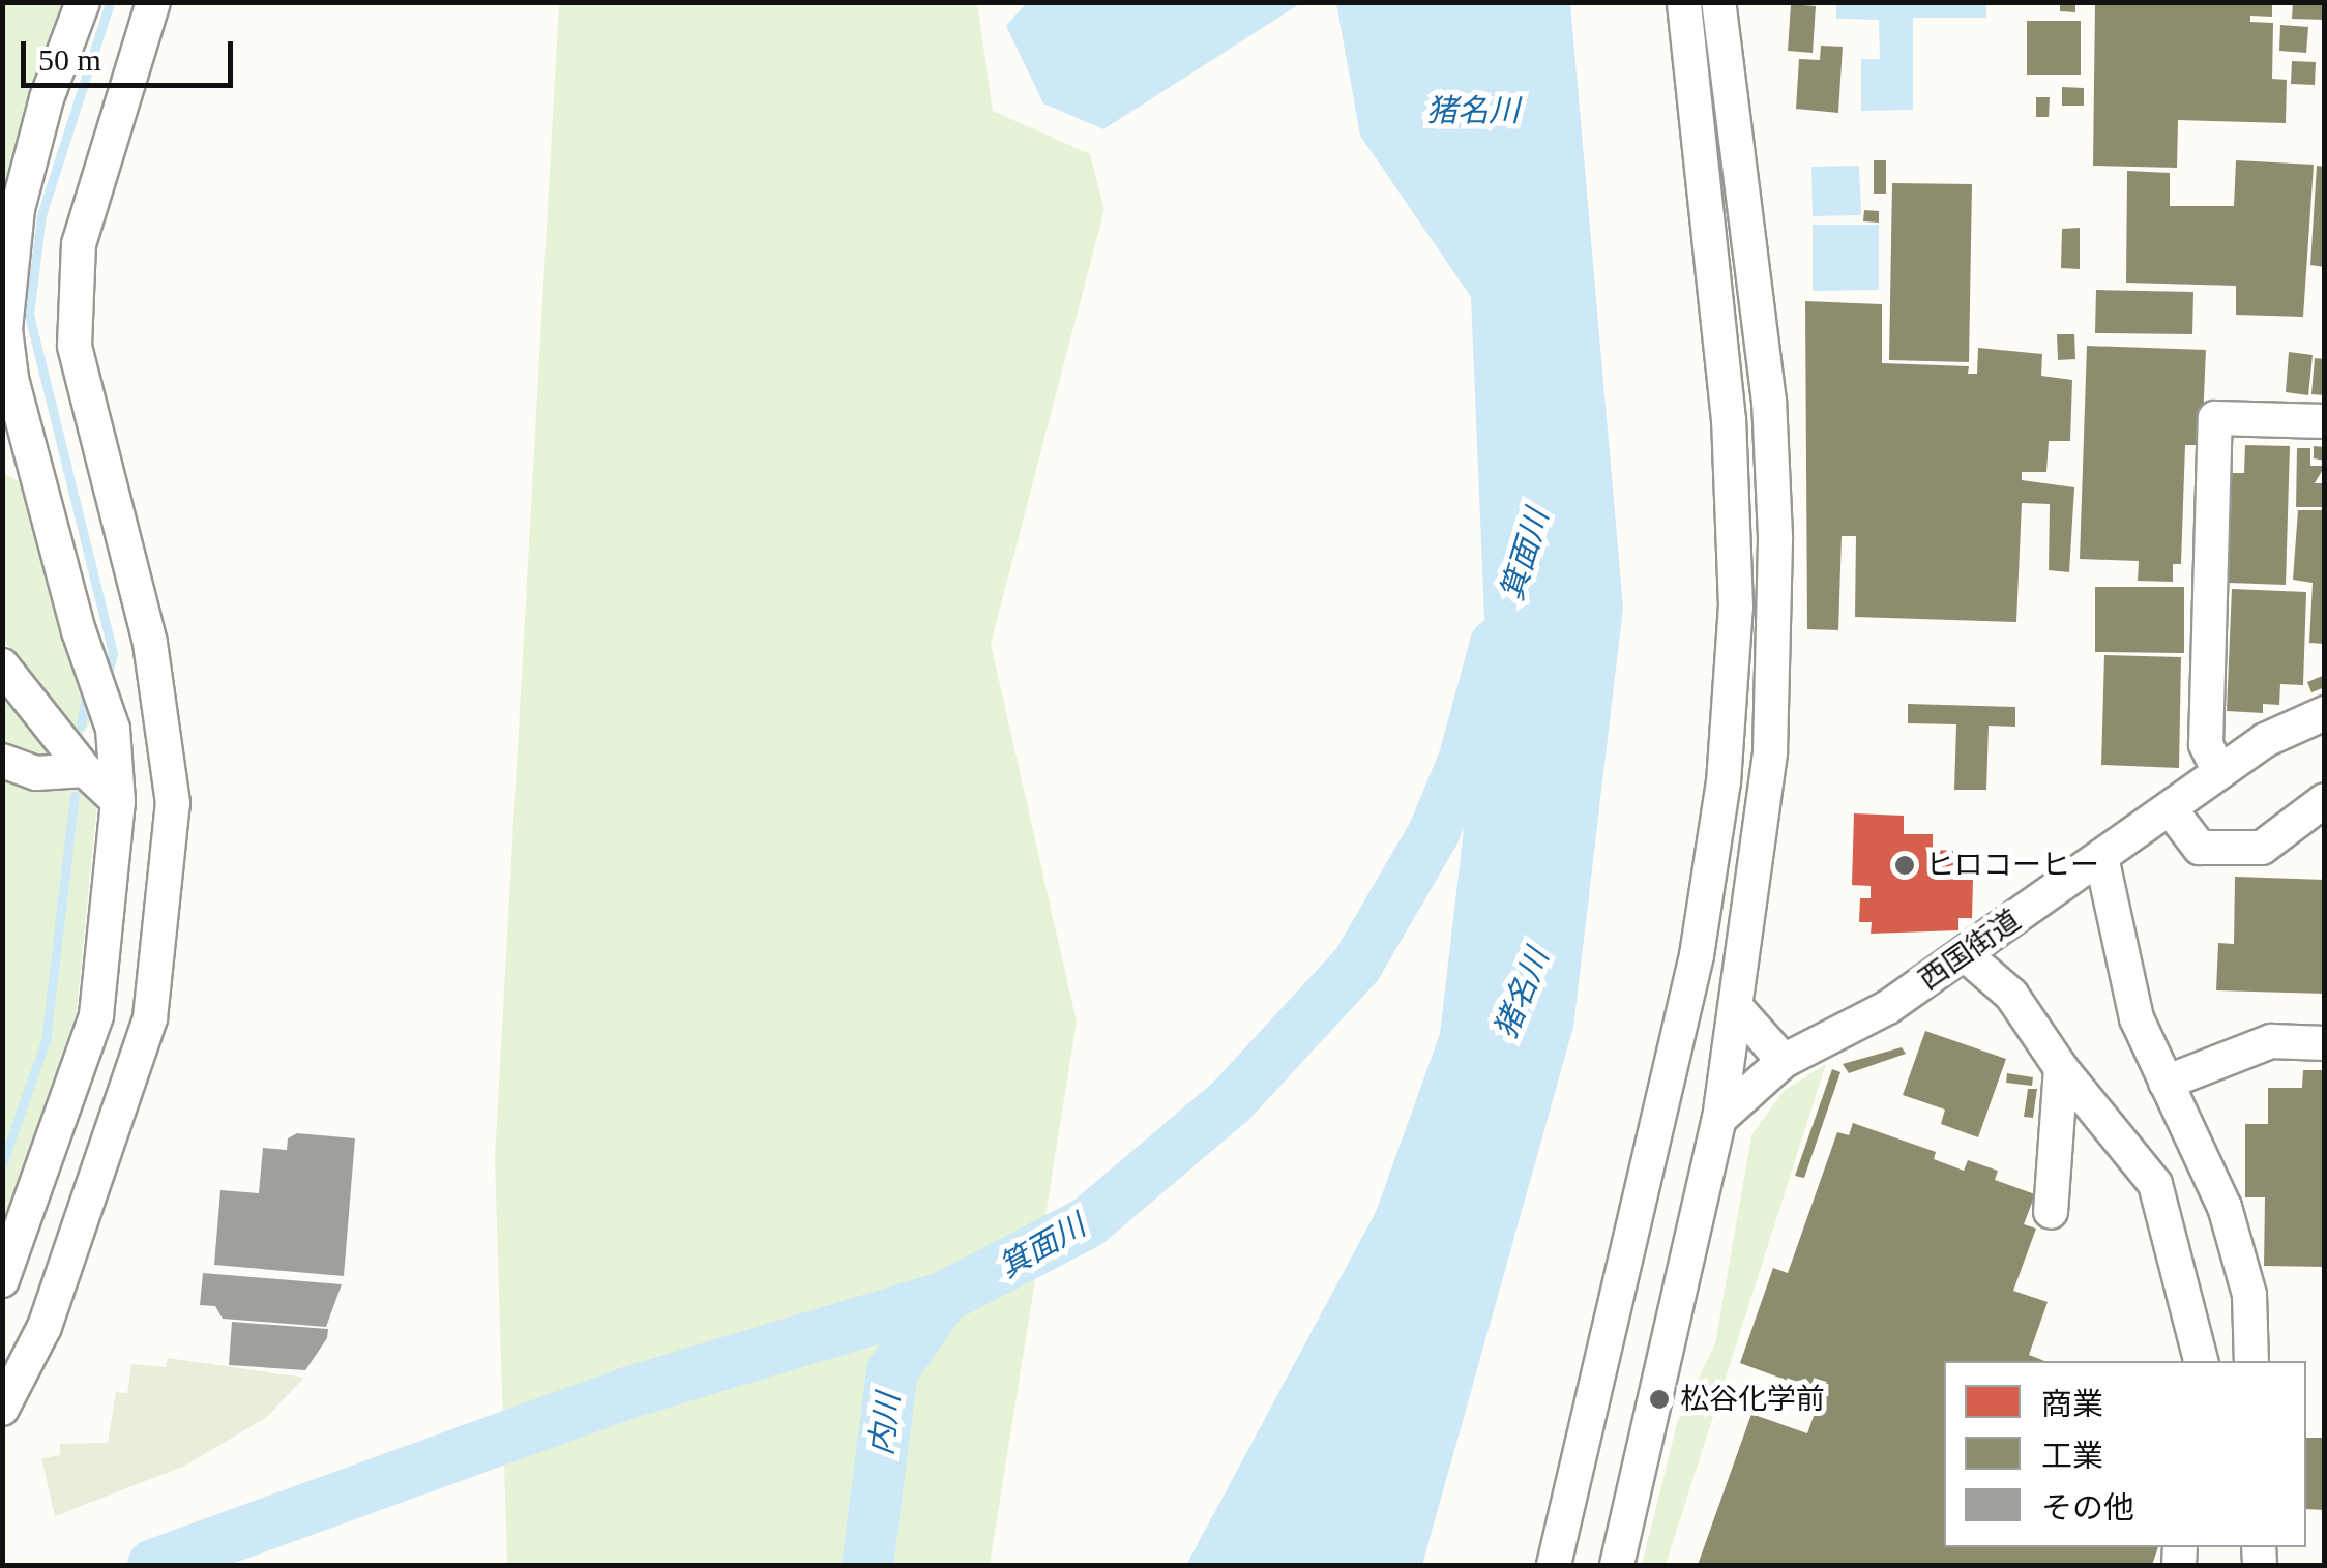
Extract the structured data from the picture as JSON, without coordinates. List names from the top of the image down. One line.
{"streets":{"street":["西国街道"]},"water":["猪名川","箕面川","内川"],"places":["ヒロコーヒー","松谷化学前"],"legend":["商業","工業","その他"],"scale_bar":"50 m"}
